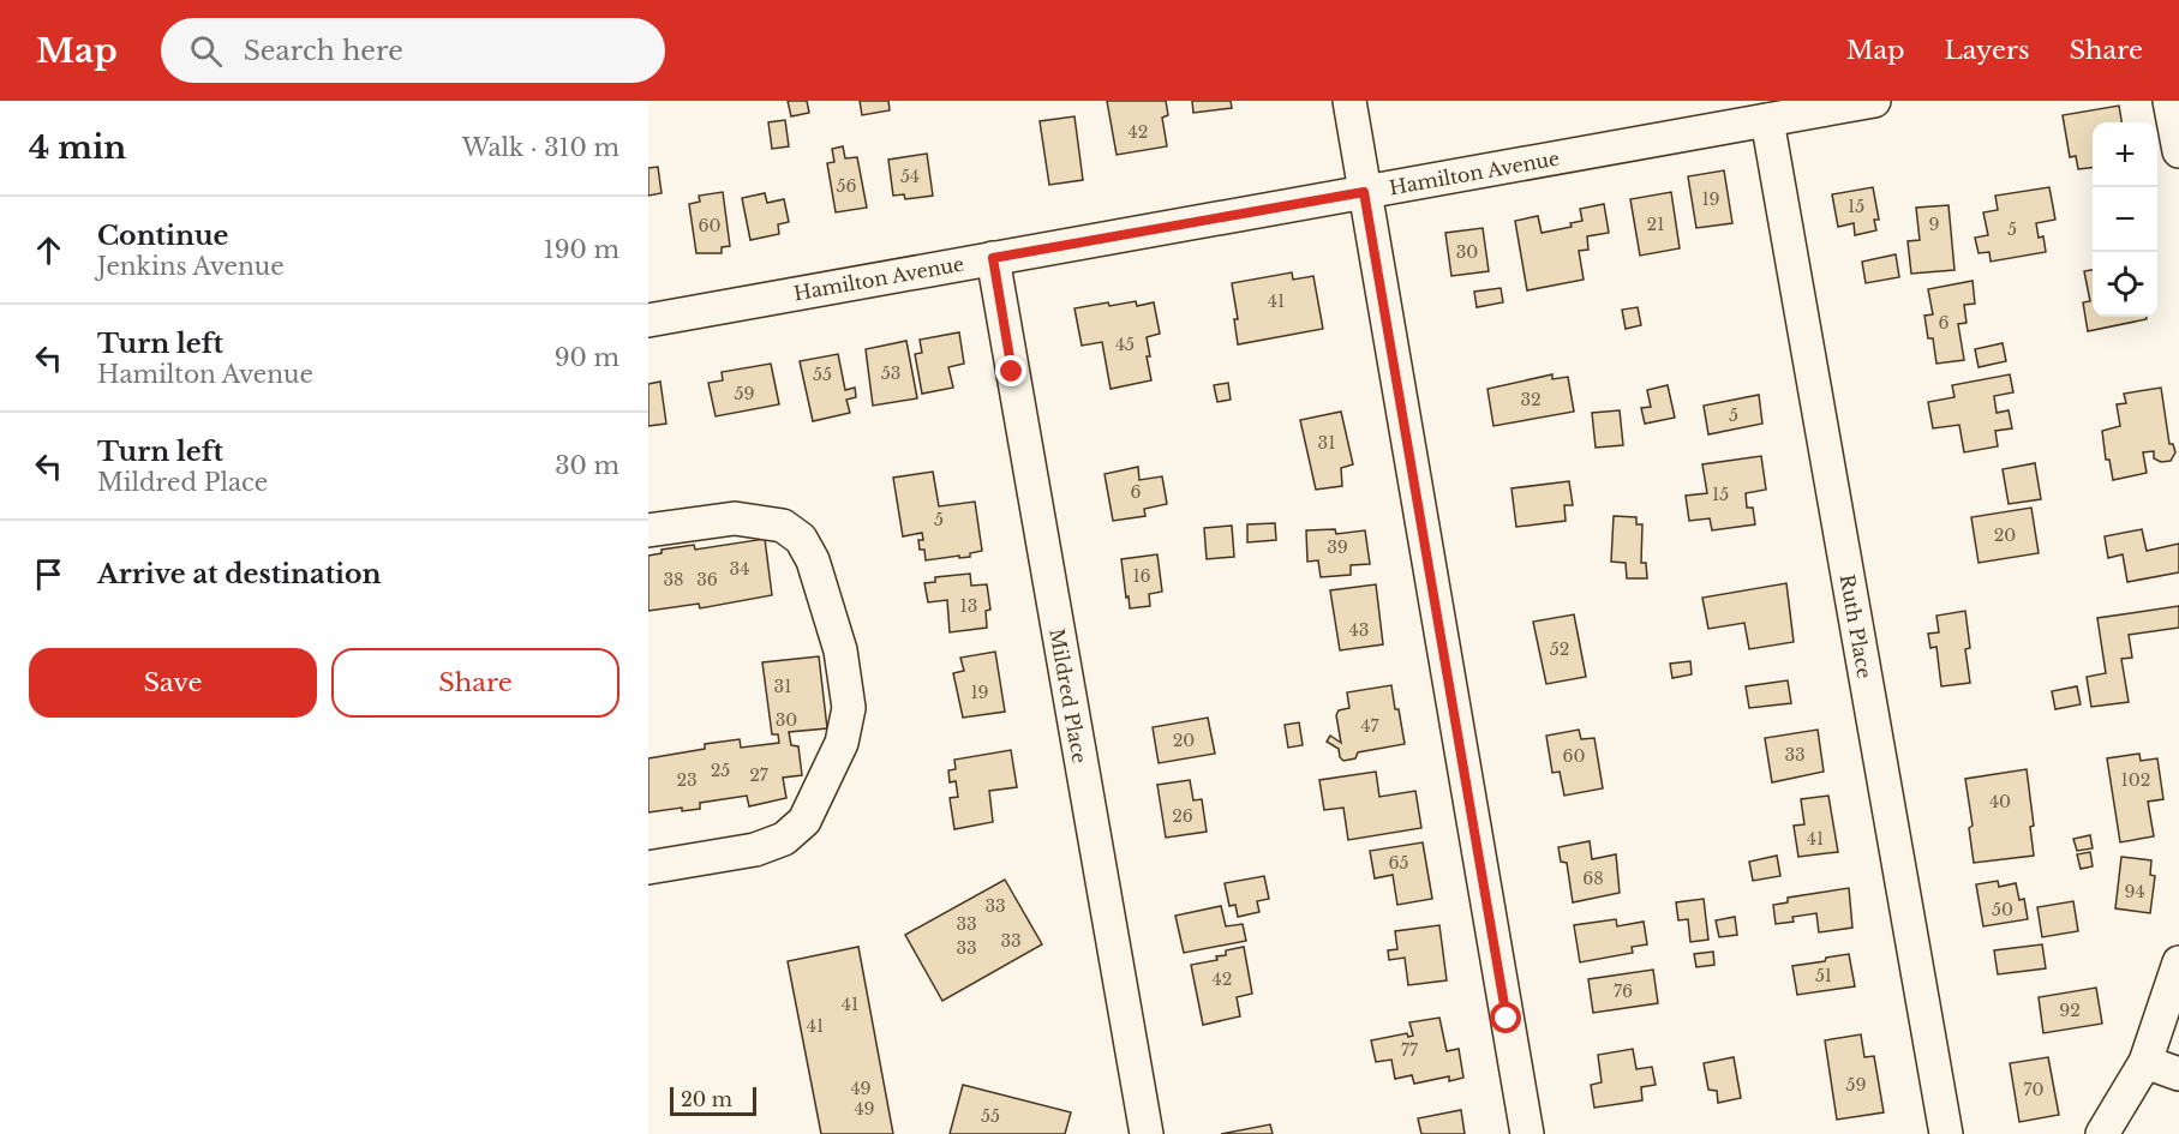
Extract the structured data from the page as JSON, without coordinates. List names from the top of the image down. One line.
{"streets":{"street":["Hamilton Avenue","Ruth Place","Mildred Place"]},"crossings":[["Hamilton Avenue","Ruth Place"],["Hamilton Avenue","Mildred Place"]],"house_numbers":["42","54","56","19","15","21","9","60","5","30","41","6","45","53","55","59","32","5","31","6","15","5","20","39","34","16","38","36","13","43","52","31","19","30","47","20","33","60","25","27","23","102","40","26","41","65","68","94","33","50","33","33","33","51","42","76","41","92","41","77","59","49","70","49","55"],"scale_bar":"20 m","page":{"header":"Map","search":"Search here","nav":["Map","Layers","Share"],"heading":["4 min","Walk · 310 m"],"map_buttons":["+","−"],"list":[["Continue","Jenkins Avenue","190 m"],["Turn left","Hamilton Avenue","90 m"],["Turn left","Mildred Place","30 m"],"Arrive at destination"],"buttons":["Save","Share"],"scale":"20 m"}}
